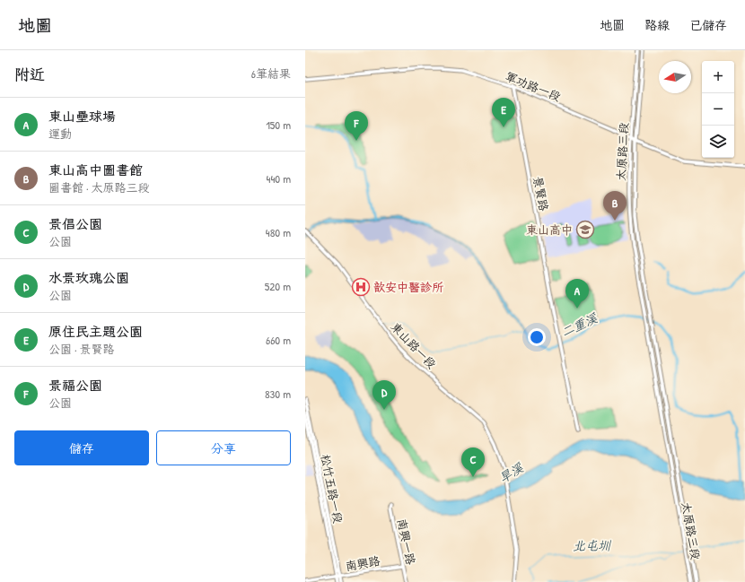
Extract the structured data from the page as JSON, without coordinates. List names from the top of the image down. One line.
{"streets":{"main road":["軍功路一段","太原路三段","景賢路","東山路一段","松竹五路一段","南興一路","南興路"]},"crossings":[["軍功路一段","太原路三段"],["軍功路一段","景賢路"],["松竹五路一段","南興路"],["南興一路","南興路"]],"water":["二重溪","旱溪","北屯圳"],"places":{"school or university":["東山高中"],"hospital":["歆安中醫診所"]},"north":"left","page":{"header":"地圖","nav":["地圖","路線","已儲存"],"heading":["附近","6筆結果"],"map_buttons":["+","−"],"list":[{"mark":"A","name":"東山壘球場","note":"運動","value":"150 m"},{"mark":"B","name":"東山高中圖書館","note":"圖書館 · 太原路三段","value":"440 m"},{"mark":"C","name":"景倡公園","note":"公園","value":"480 m"},{"mark":"D","name":"水景玫瑰公園","note":"公園","value":"520 m"},{"mark":"E","name":"原住民主題公園","note":"公園 · 景賢路","value":"660 m"},{"mark":"F","name":"景福公園","note":"公園","value":"830 m"}],"pins":["E","F","B","A","D","C"],"buttons":["儲存","分享"]}}
